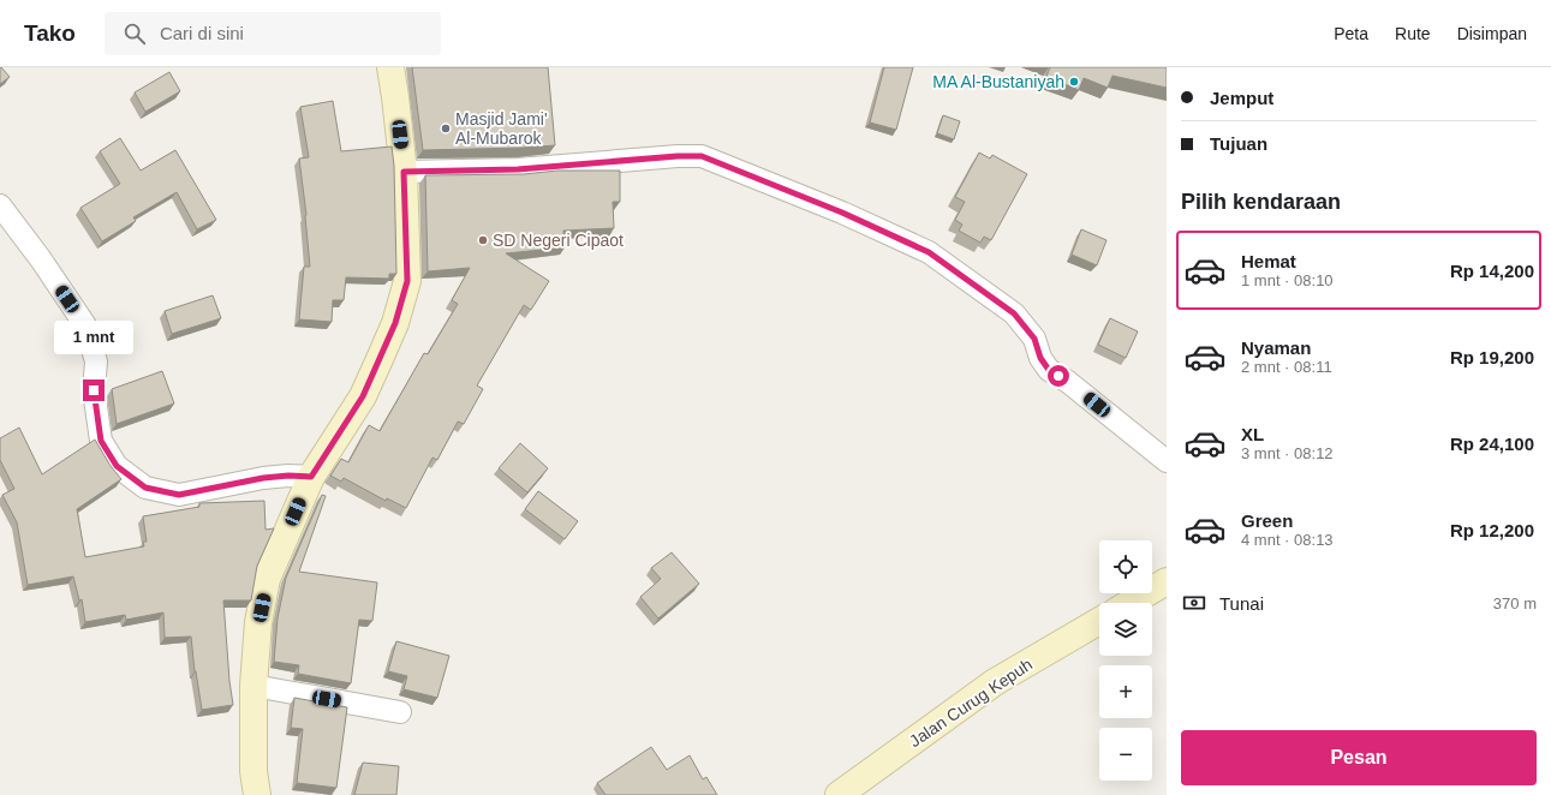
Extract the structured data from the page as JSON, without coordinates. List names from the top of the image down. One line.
{"streets":{"street":["Jalan Curug Kepuh"]},"places":["MA Al-Bustaniyah","Masjid Jami' Al-Mubarok","SD Negeri Cipaot"],"page":{"header":"Tako","search":"Cari di sini","nav":["Peta","Rute","Disimpan"],"banner":["Jemput","Tujuan"],"heading":"Pilih kendaraan","list":[{"name":"Hemat","note":"1 mnt · 08:10","value":"Rp 14,200"},{"name":"Nyaman","note":"2 mnt · 08:11","value":"Rp 19,200"},{"name":"XL","note":"3 mnt · 08:12","value":"Rp 24,100"},{"name":"Green","note":"4 mnt · 08:13","value":"Rp 12,200"}],"bubble":"1 mnt","map_buttons":["+","−"],"pay":["Tunai","370 m"],"buttons":"Pesan"}}
